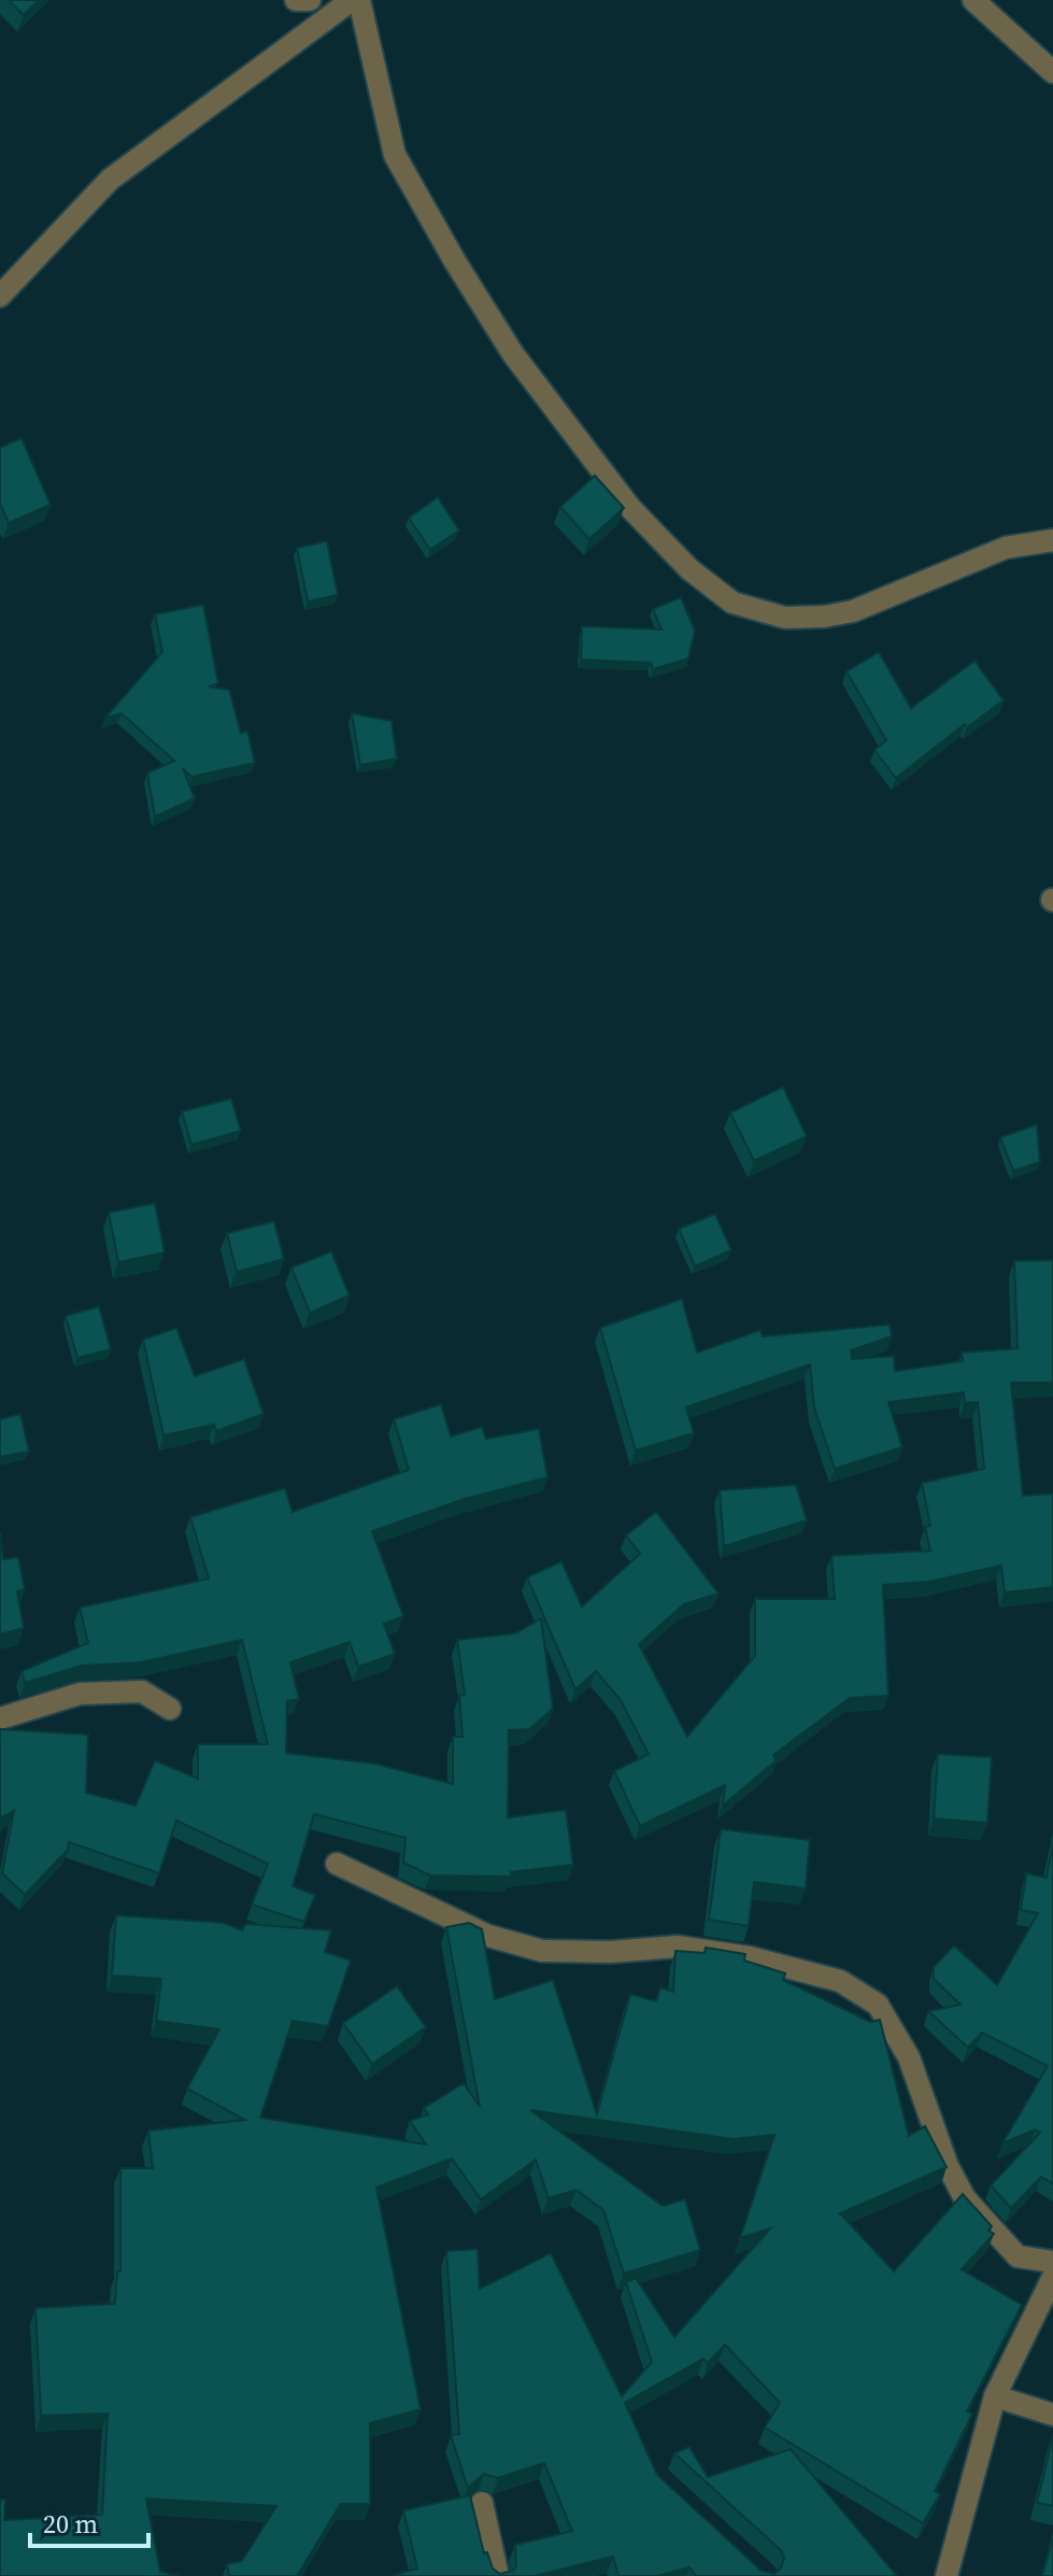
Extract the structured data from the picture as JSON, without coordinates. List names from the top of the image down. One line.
{"scale_bar":"20 m"}
